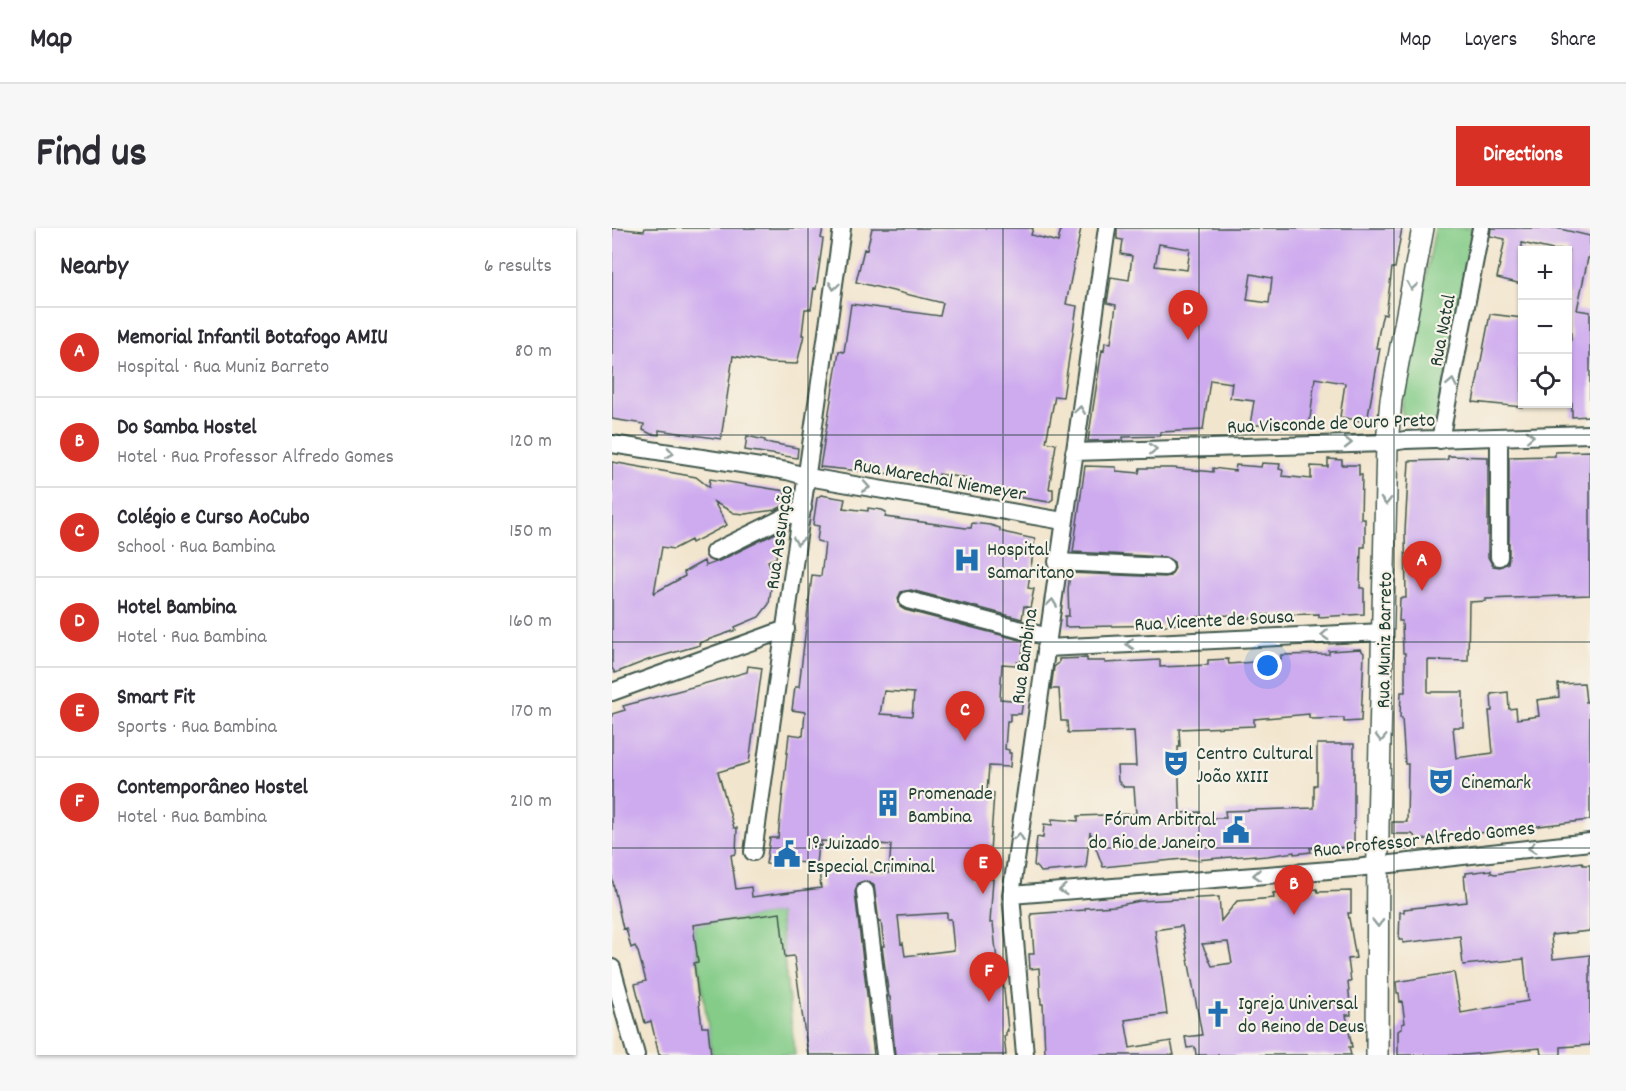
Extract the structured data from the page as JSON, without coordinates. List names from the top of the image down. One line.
{"streets":{"main road":["Rua Muniz Barreto"],"street":["Rua Natal","Rua Visconde de Ouro Preto","Rua Marechal Niemeyer","Rua Assunção","Rua Vicente de Sousa","Rua Bambina","Rua Professor Alfredo Gomes"]},"crossings":[["Rua Natal","Rua Visconde de Ouro Preto"],["Rua Visconde de Ouro Preto","Rua Muniz Barreto"],["Rua Visconde de Ouro Preto","Rua Bambina"],["Rua Marechal Niemeyer","Rua Assunção"],["Rua Marechal Niemeyer","Rua Bambina"],["Rua Vicente de Sousa","Rua Muniz Barreto"],["Rua Vicente de Sousa","Rua Bambina"],["Rua Muniz Barreto","Rua Professor Alfredo Gomes"],["Rua Bambina","Rua Professor Alfredo Gomes"]],"one_way":["Rua Natal","Rua Visconde de Ouro Preto","Rua Marechal Niemeyer","Rua Assunção","Rua Muniz Barreto","Rua Bambina","Rua Professor Alfredo Gomes"],"places":{"hospital":["Hospital Samaritano"],"theatre":["Centro Cultural João XXIII","Cinemark"],"building":["Promenade Bambina"],"public building":["Fórum Arbitral do Rio de Janeiro","1º Juizado Especial Criminal"],"church":["Igreja Universal do Reino de Deus"]},"page":{"header":"Map","nav":["Map","Layers","Share"],"title":"Find us","buttons":"Directions","heading":["Nearby","6 results"],"map_buttons":["+","−"],"pins":["D","A","C","E","B","F"],"list":[{"mark":"A","name":"Memorial Infantil Botafogo AMIU","note":"Hospital · Rua Muniz Barreto","value":"80 m"},{"mark":"B","name":"Do Samba Hostel","note":"Hotel · Rua Professor Alfredo Gomes","value":"120 m"},{"mark":"C","name":"Colégio e Curso AoCubo","note":"School · Rua Bambina","value":"150 m"},{"mark":"D","name":"Hotel Bambina","note":"Hotel · Rua Bambina","value":"160 m"},{"mark":"E","name":"Smart Fit","note":"Sports · Rua Bambina","value":"170 m"},{"mark":"F","name":"Contemporâneo Hostel","note":"Hotel · Rua Bambina","value":"210 m"}]}}
